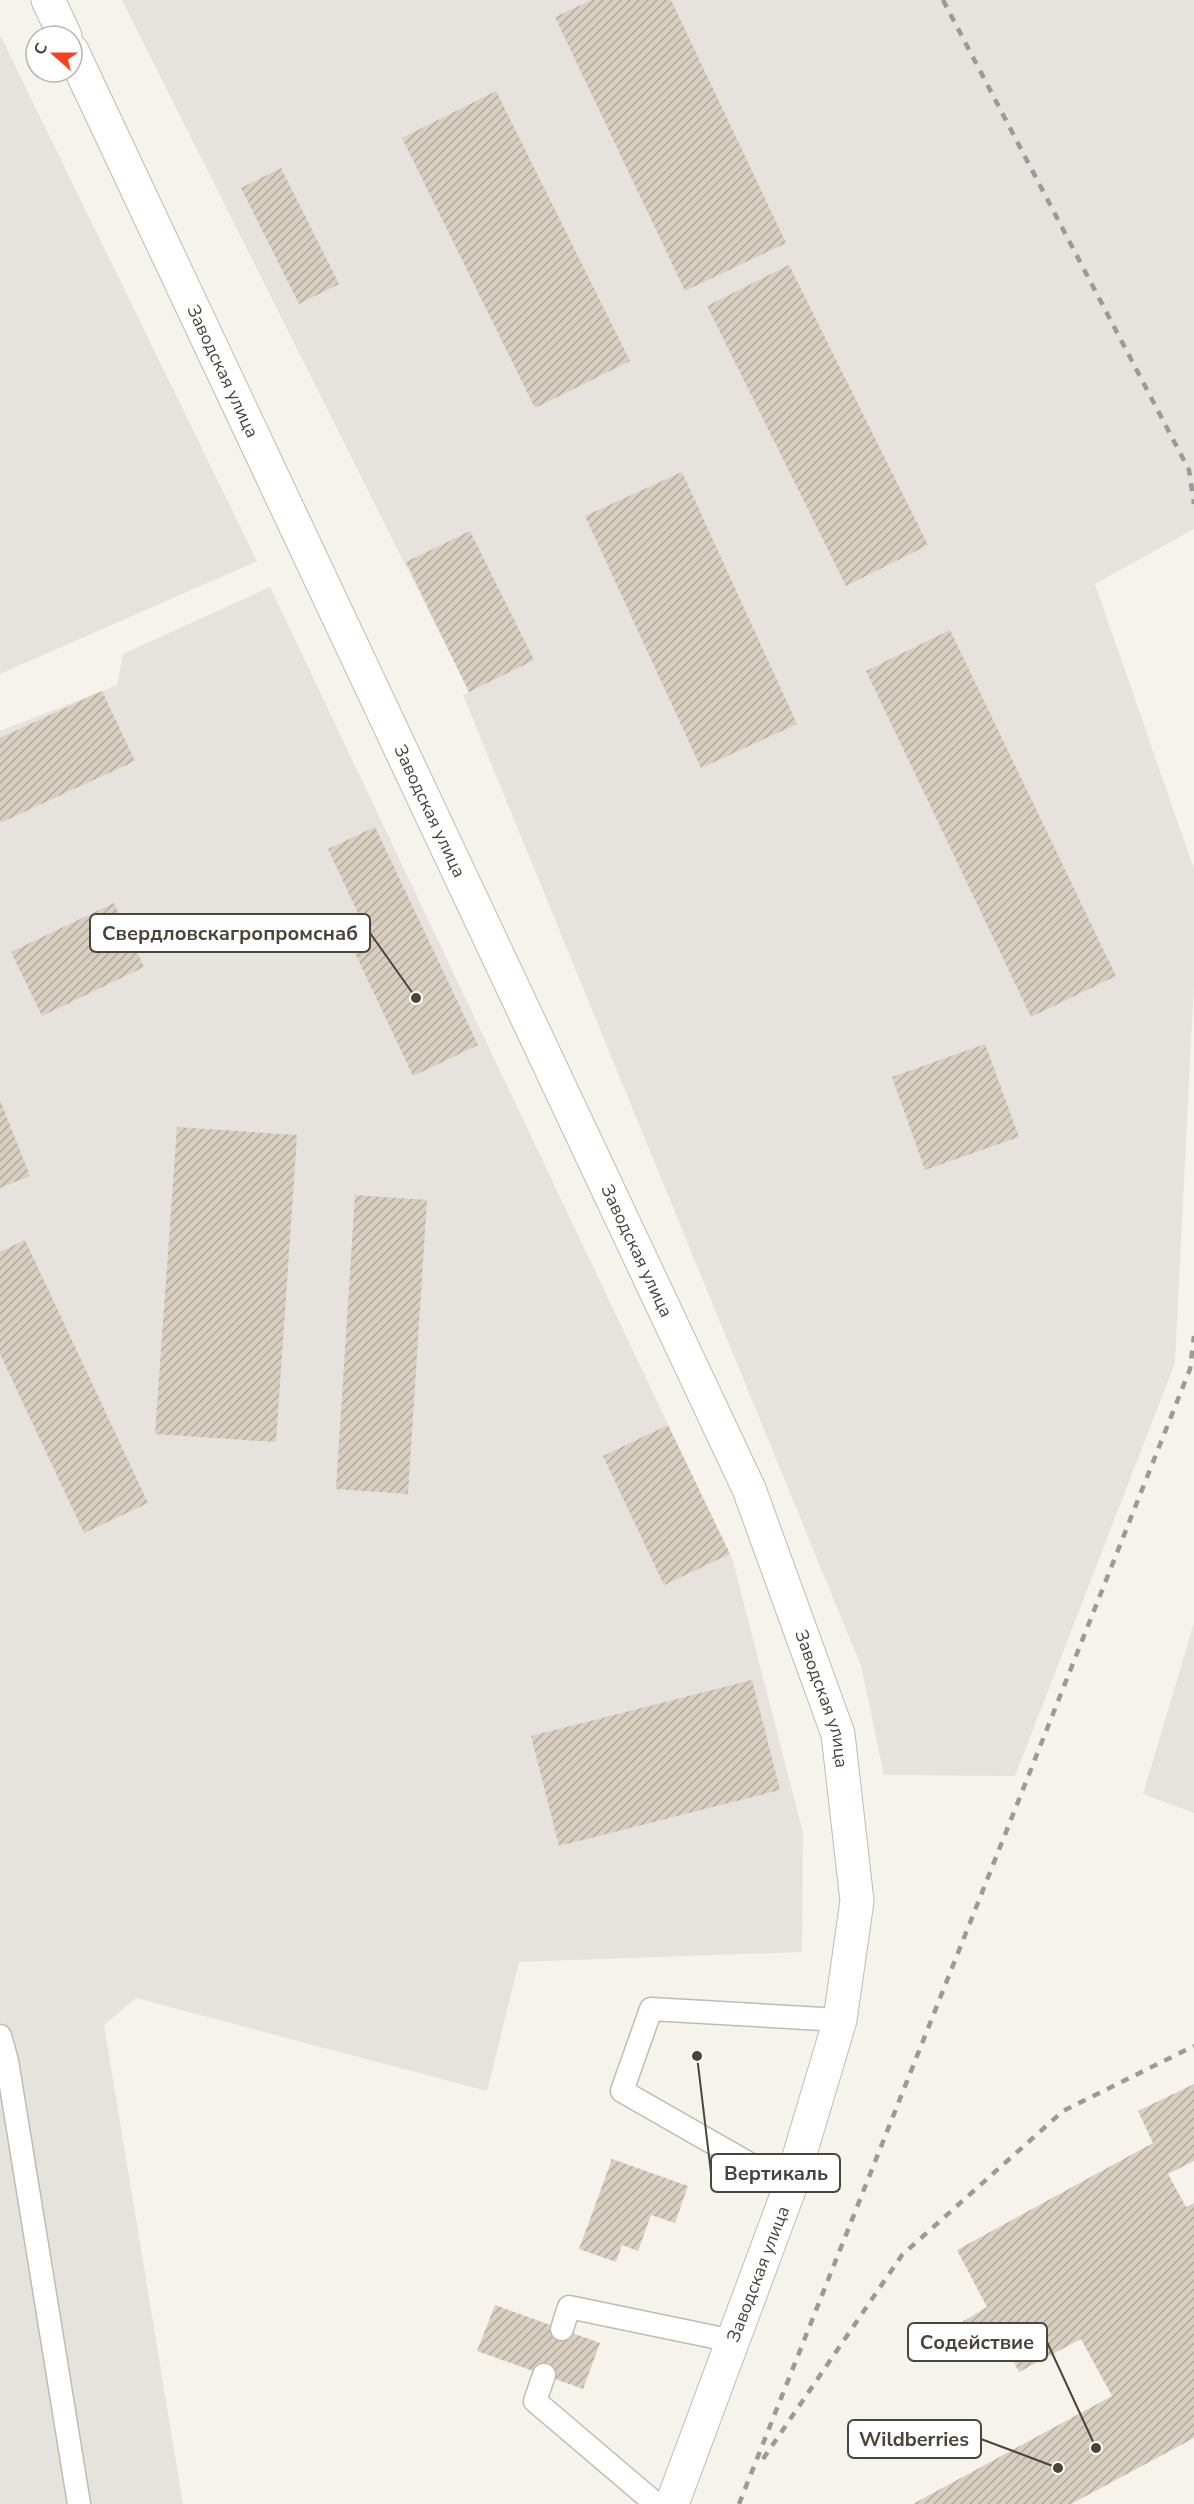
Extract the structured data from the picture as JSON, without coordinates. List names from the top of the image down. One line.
{"streets":{"street":["Заводская улица"]},"places":["Свердловскагропромснаб","Вертикаль","Содействие","Wildberries"],"north":"left"}
